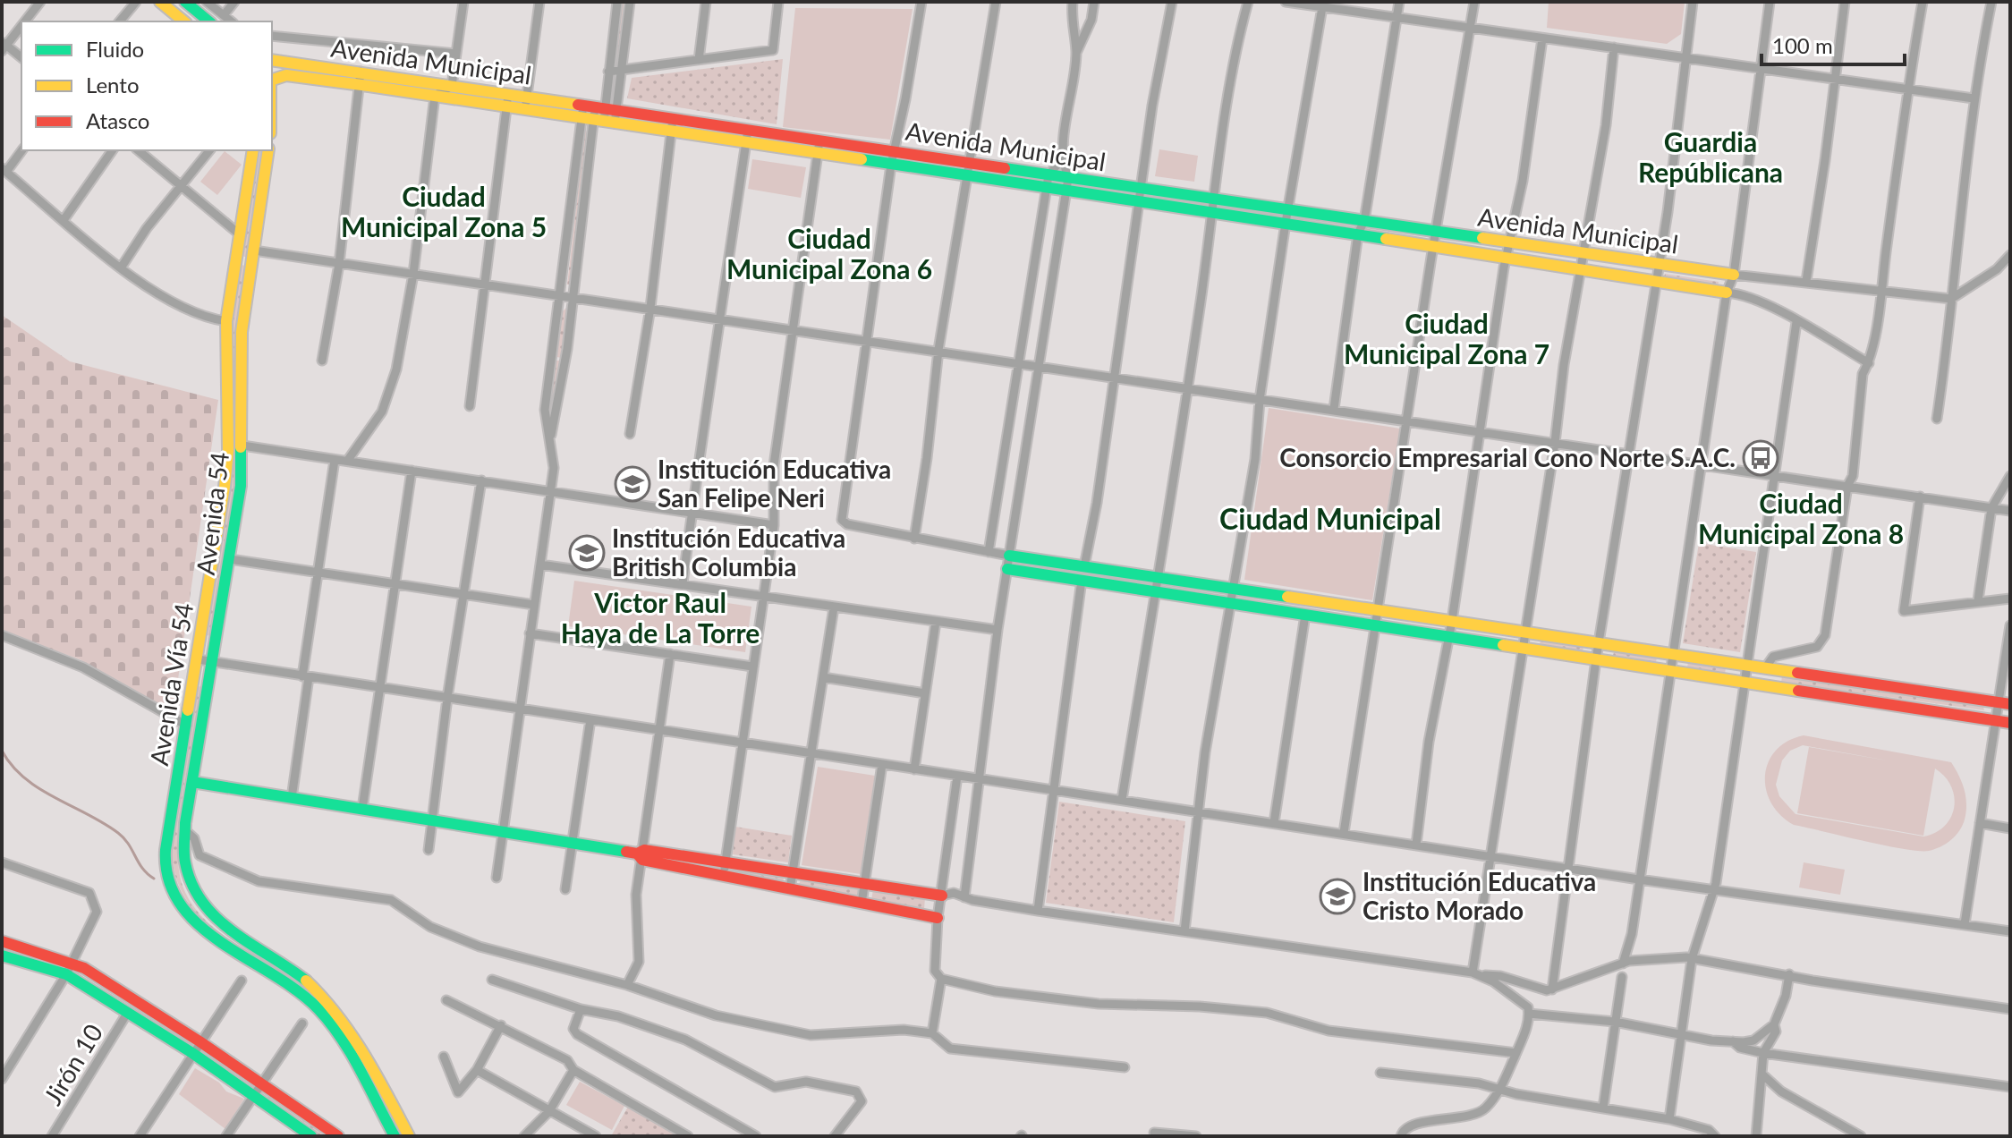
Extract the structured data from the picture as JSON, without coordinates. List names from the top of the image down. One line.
{"streets":{"street":["Avenida Municipal","Avenida 54","Avenida Vía 54","Jirón 10"]},"districts":["Guardia Repúblicana","Ciudad Municipal Zona 5","Ciudad Municipal Zona 6","Ciudad Municipal Zona 7","Ciudad Municipal Zona 8","Ciudad Municipal","Victor Raul Haya de La Torre"],"places":{"bus stop":["Consorcio Empresarial Cono Norte S.A.C."],"school or university":["Institución Educativa San Felipe Neri","Institución Educativa British Columbia","Institución Educativa Cristo Morado"]},"legend":["Fluido","Lento","Atasco"],"scale_bar":"100 m"}
